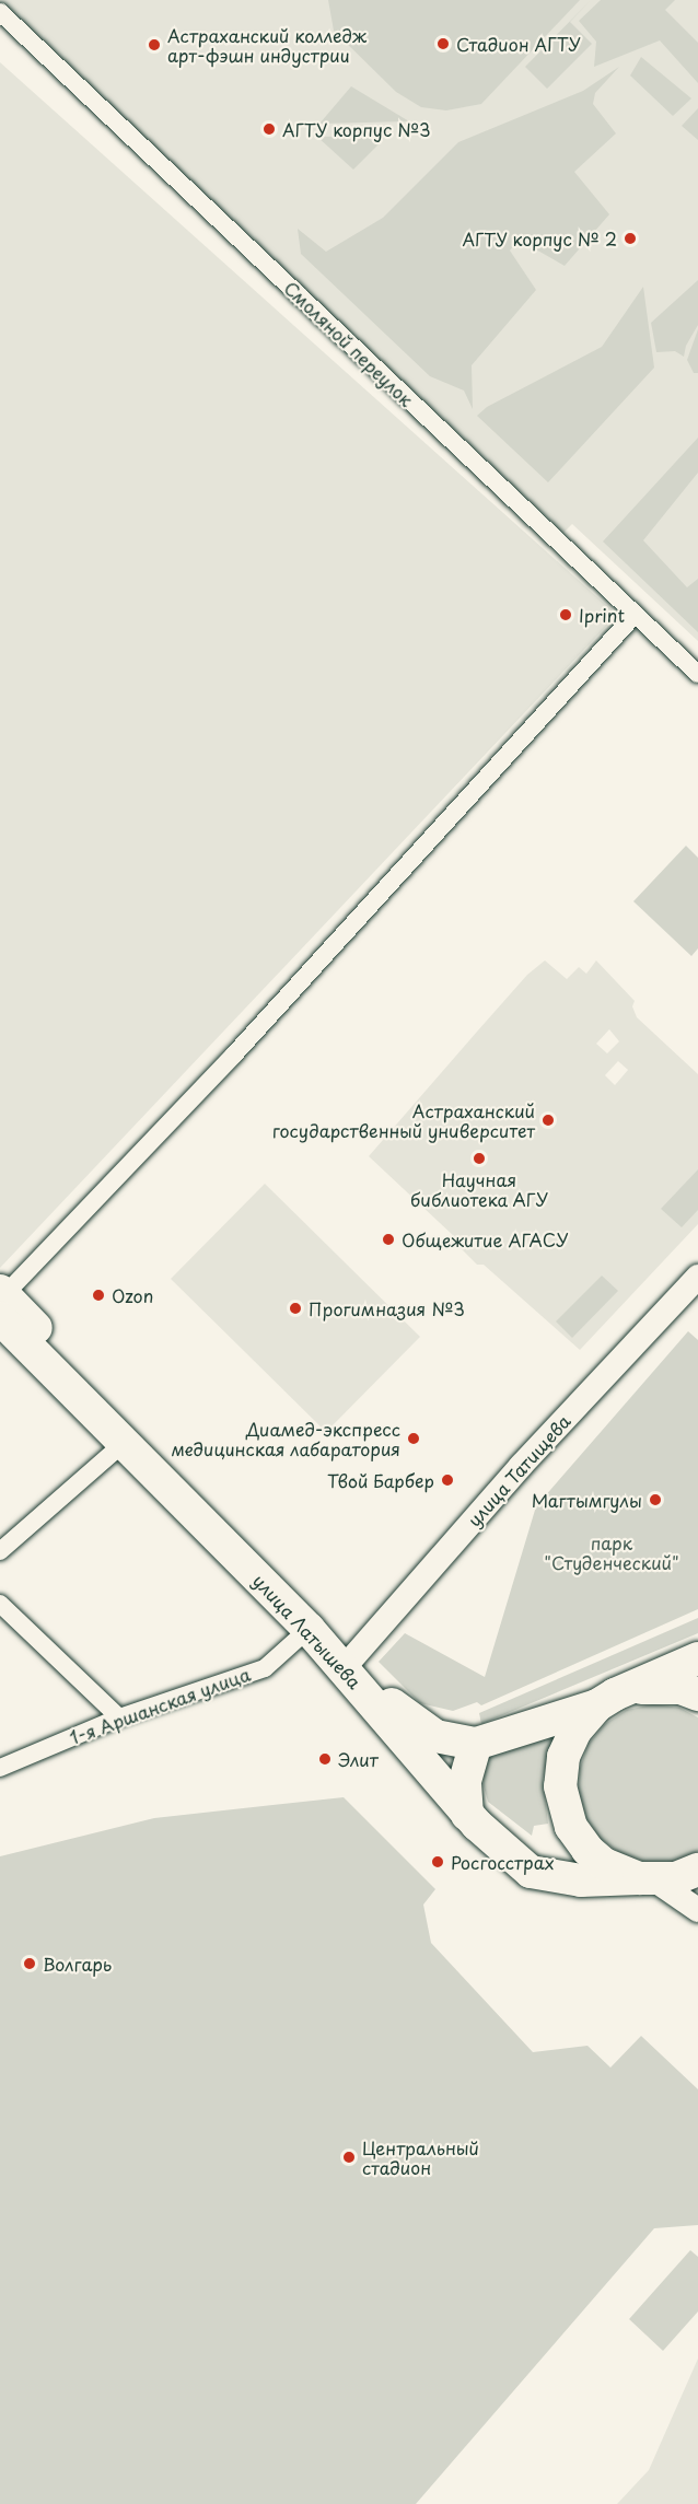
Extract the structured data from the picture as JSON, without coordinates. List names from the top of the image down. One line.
{"streets":{"highway":["улица Латышева"],"main road":["улица Татищева"],"street":["Смоляной переулок","1-я Аршанская улица"]},"crossings":[["улица Татищева","улица Латышева"],["улица Латышева","1-я Аршанская улица"]],"parks":["парк \"Студенческий\""],"places":["Стадион АГТУ","Астраханский колледж арт-фэшн индустрии","АГТУ корпус №3","АГТУ корпус № 2","Iprint","Астраханский государственный университет","Научная библиотека АГУ","Общежитие АГАСУ","Ozon","Прогимназия №3","Диамед-экспресс медицинская лабаратория","Твой Барбер","Магтымгулы","Элит","Росгосстрах","Волгарь","Центральный стадион"]}
